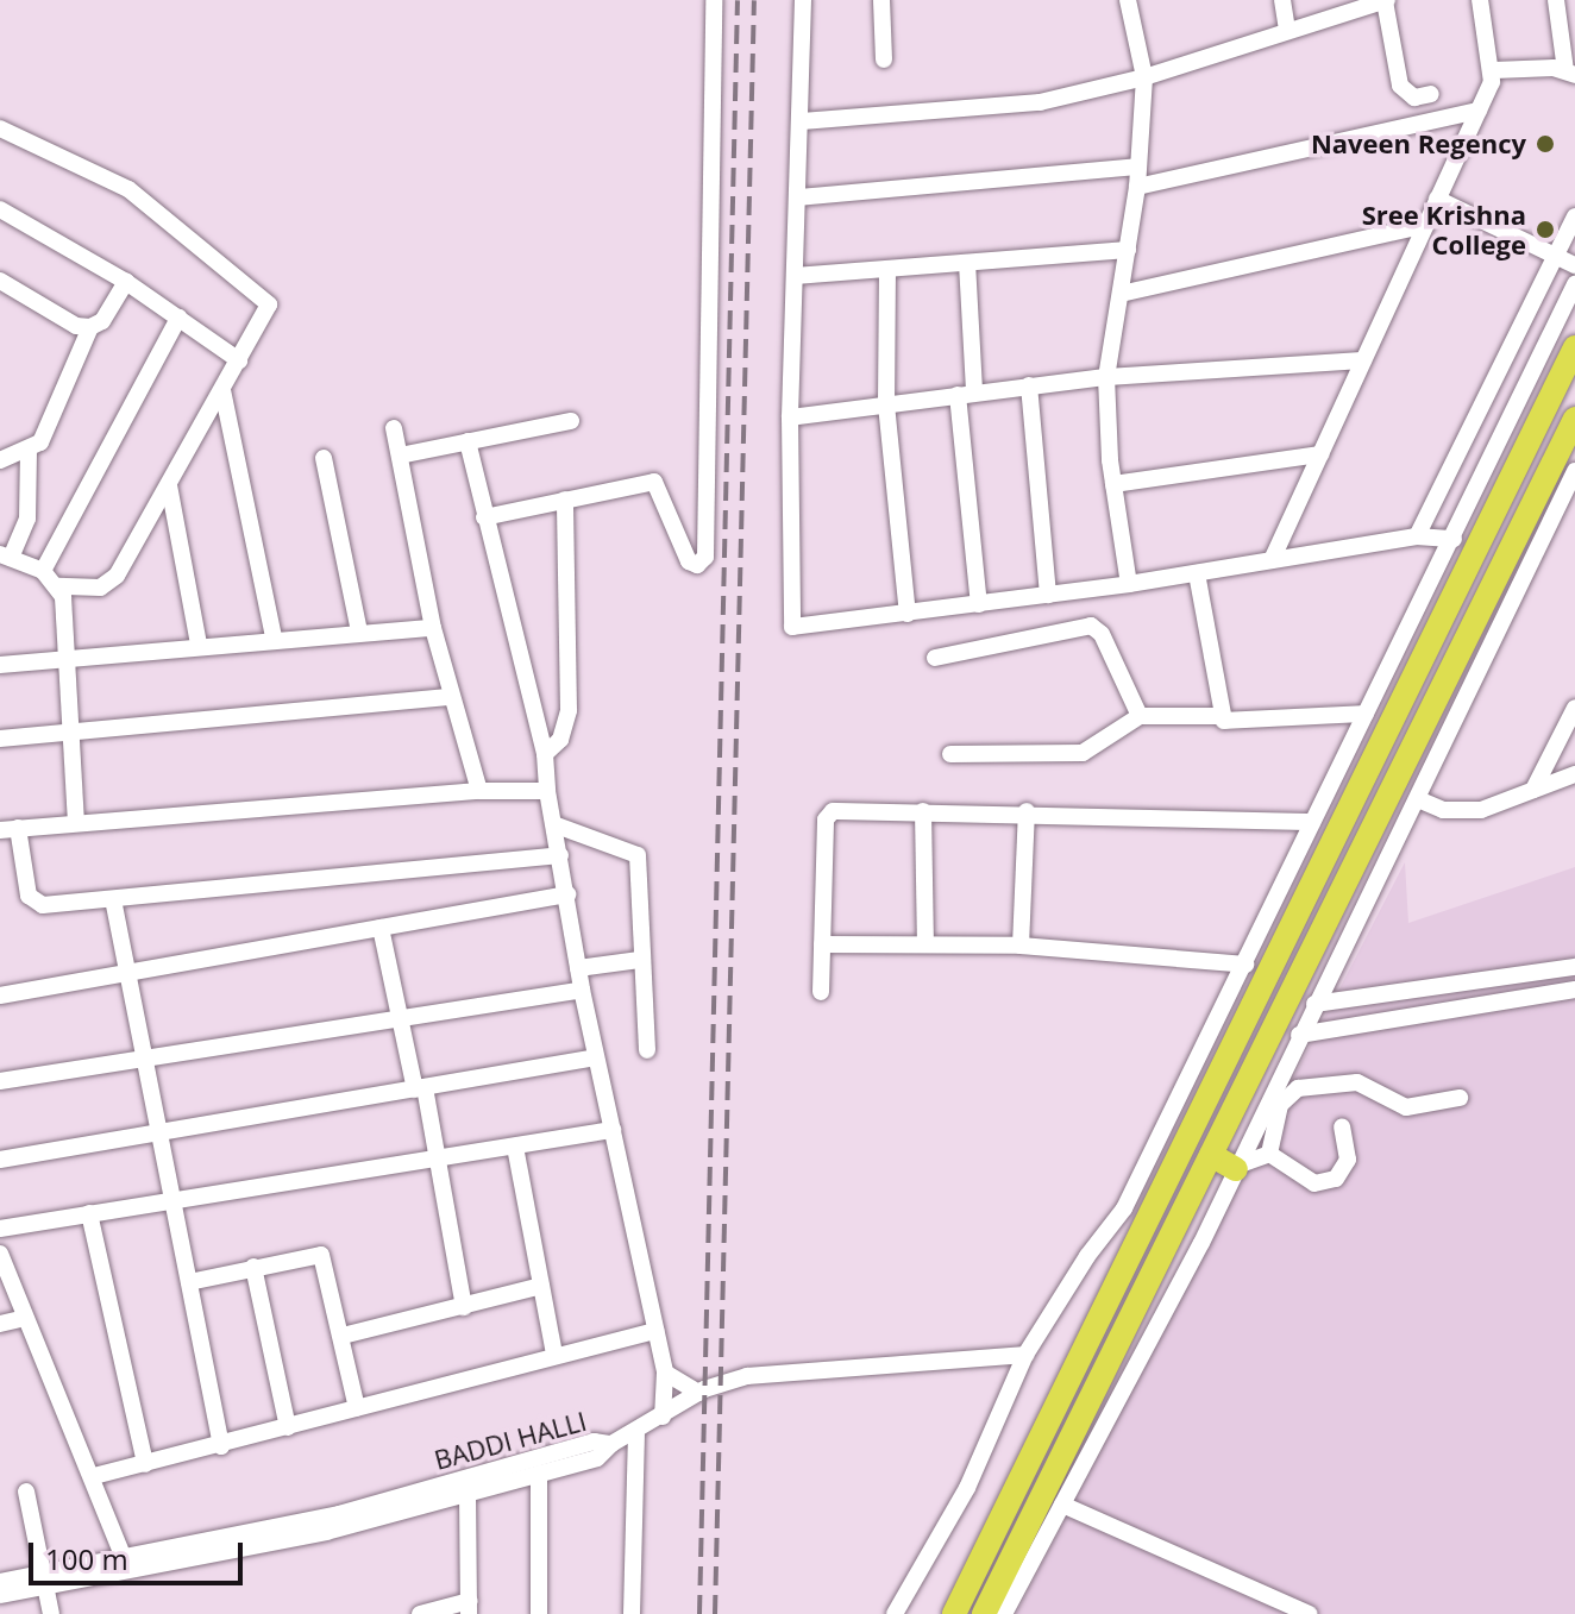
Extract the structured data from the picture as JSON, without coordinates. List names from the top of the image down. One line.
{"streets":{"street":["BADDI HALLI"]},"places":["Naveen Regency","Sree Krishna College"],"scale_bar":"100 m"}
